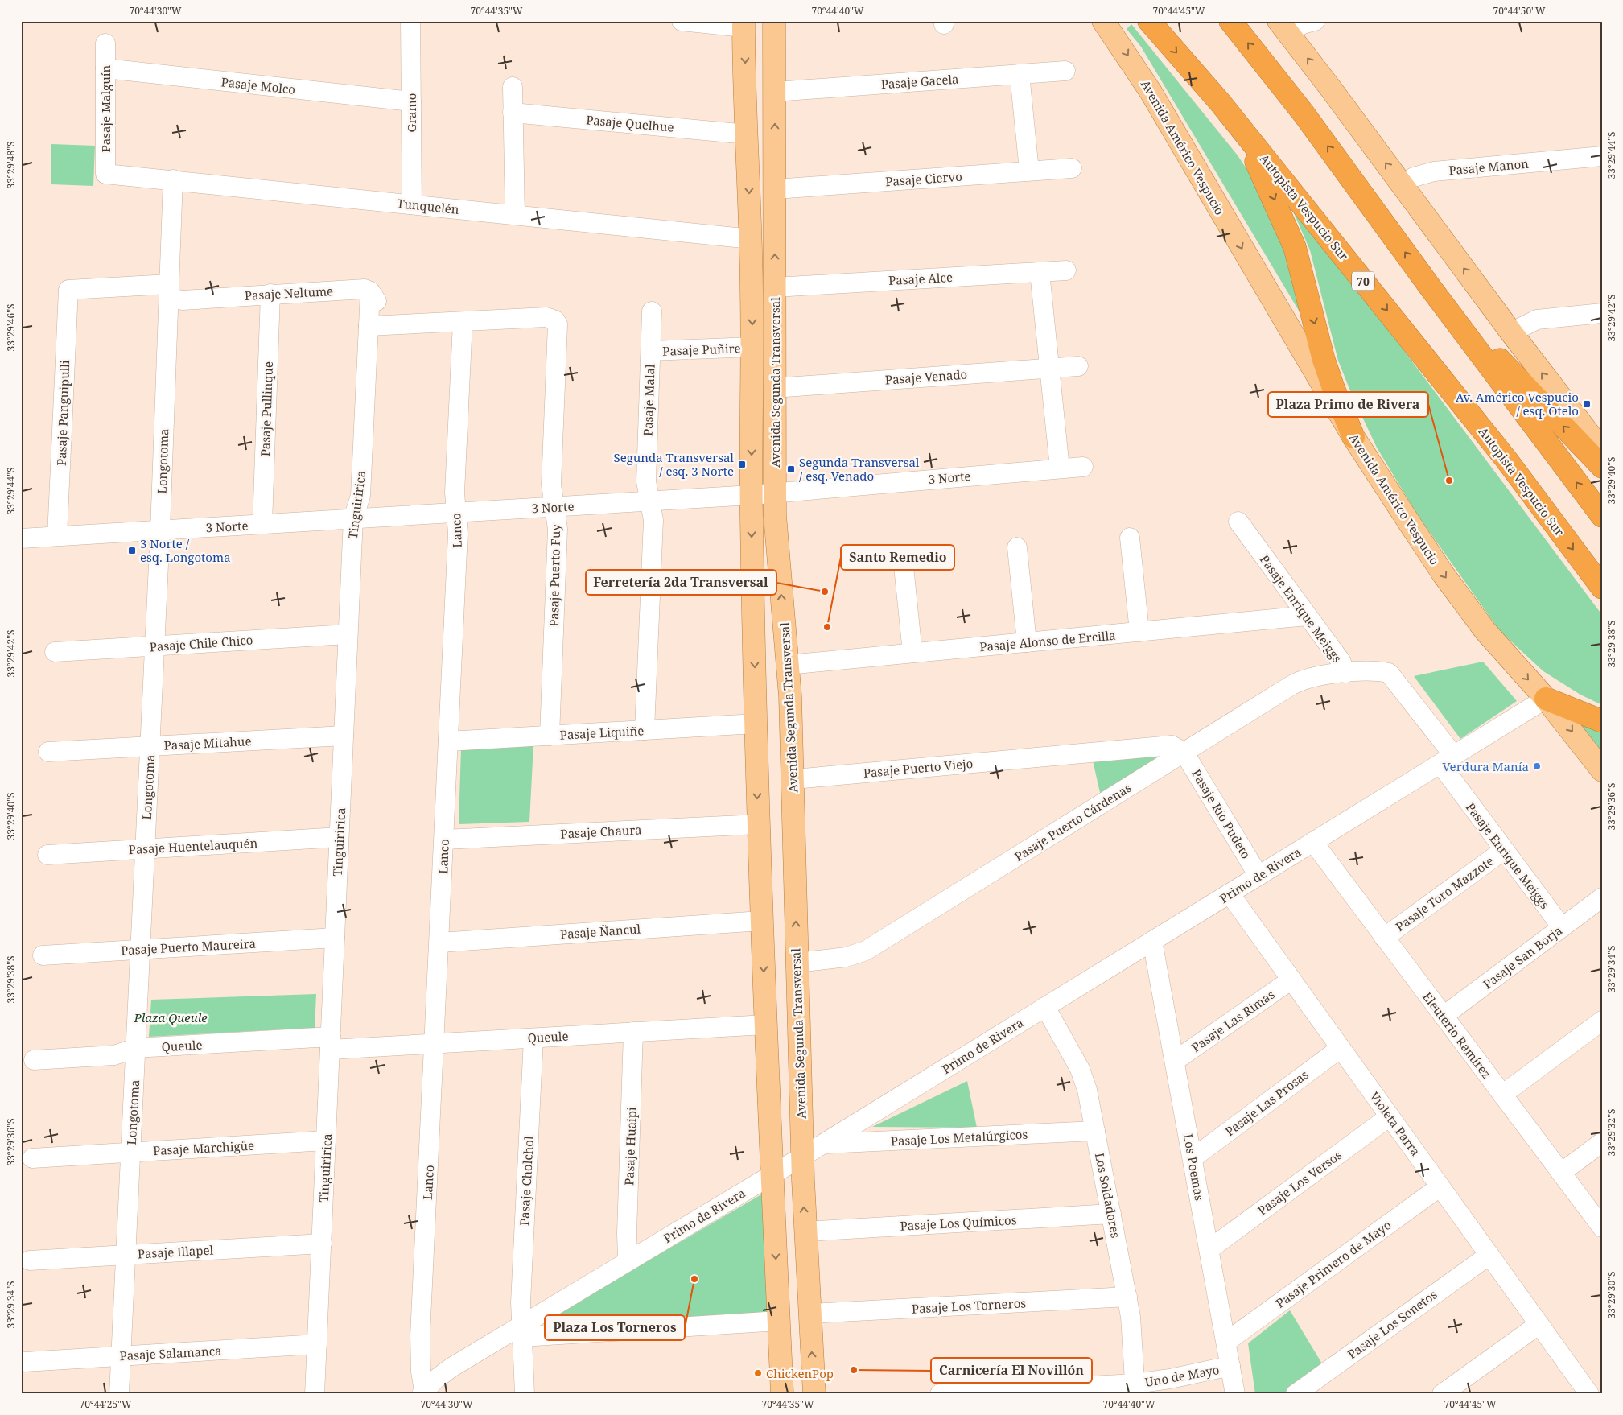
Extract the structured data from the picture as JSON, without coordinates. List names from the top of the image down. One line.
{"streets":{"highway":["Autopista Vespucio Sur","70"],"main road":["Avenida Américo Vespucio","Avenida Segunda Transversal"],"street":["Pasaje Gacela","Pasaje Molco","Pasaje Malguín","Gramo","Pasaje Quelhue","Pasaje Manon","Pasaje Ciervo","Tunquelén","Pasaje Alce","Pasaje Neltume","Pasaje Puñire","Pasaje Venado","Pasaje Malal","Pasaje Pullinque","Pasaje Panguipulli","Longotoma","3 Norte","Tinguiririca","Lanco","Pasaje Puerto Fuy","Pasaje Enrique Meiggs","Pasaje Alonso de Ercilla","Pasaje Chile Chico","Pasaje Liquiñe","Pasaje Mitahue","Pasaje Puerto Viejo","Pasaje Río Pudeto","Pasaje Puerto Cárdenas","Pasaje Chaura","Pasaje Huentelauquén","Primo de Rivera","Pasaje Toro Mazzote","Pasaje Ñancul","Pasaje Puerto Maureira","Pasaje San Borja","Pasaje Las Rimas","Eleuterio Ramírez","Queule","Pasaje Las Prosas","Violeta Parra","Pasaje Los Metalúrgicos","Pasaje Huaipi","Pasaje Marchigüe","Los Poemas","Pasaje Cholchol","Pasaje Los Versos","Los Soldadores","Pasaje Los Químicos","Pasaje Illapel","Pasaje Primero de Mayo","Pasaje Los Torneros","Pasaje Los Sonetos","Pasaje Salamanca","Uno de Mayo"]},"crossings":[["Pasaje Gacela","Avenida Segunda Transversal"],["Pasaje Molco","Pasaje Malguín"],["Pasaje Molco","Gramo"],["Pasaje Malguín","Tunquelén"],["Gramo","Tunquelén"],["Pasaje Quelhue","Avenida Segunda Transversal"],["Avenida Américo Vespucio","Primo de Rivera"],["Pasaje Ciervo","Avenida Segunda Transversal"],["Tunquelén","Avenida Segunda Transversal"],["Tunquelén","Longotoma"],["Pasaje Alce","Avenida Segunda Transversal"],["Pasaje Neltume","Pasaje Pullinque"],["Pasaje Neltume","Pasaje Panguipulli"],["Pasaje Neltume","Longotoma"],["Pasaje Neltume","Tinguiririca"],["Pasaje Puñire","Avenida Segunda Transversal"],["Pasaje Puñire","Pasaje Malal"],["Pasaje Venado","Avenida Segunda Transversal"],["Avenida Segunda Transversal","3 Norte"],["Avenida Segunda Transversal","Pasaje Alonso de Ercilla"],["Avenida Segunda Transversal","Pasaje Liquiñe"],["Avenida Segunda Transversal","Pasaje Puerto Viejo"],["Avenida Segunda Transversal","Pasaje Puerto Cárdenas"],["Avenida Segunda Transversal","Pasaje Chaura"],["Avenida Segunda Transversal","Primo de Rivera"],["Avenida Segunda Transversal","Pasaje Ñancul"],["Avenida Segunda Transversal","Queule"],["Avenida Segunda Transversal","Pasaje Los Químicos"],["Avenida Segunda Transversal","Pasaje Los Torneros"],["Pasaje Malal","3 Norte"],["Pasaje Malal","Pasaje Liquiñe"],["Pasaje Pullinque","3 Norte"],["Pasaje Panguipulli","3 Norte"],["Longotoma","3 Norte"],["Longotoma","Pasaje Chile Chico"],["Longotoma","Pasaje Mitahue"],["Longotoma","Pasaje Huentelauquén"],["Longotoma","Pasaje Puerto Maureira"],["Longotoma","Queule"],["Longotoma","Pasaje Marchigüe"],["Longotoma","Pasaje Illapel"],["Longotoma","Pasaje Salamanca"],["3 Norte","Tinguiririca"],["3 Norte","Lanco"],["3 Norte","Pasaje Puerto Fuy"],["Tinguiririca","Pasaje Chile Chico"],["Tinguiririca","Pasaje Mitahue"],["Tinguiririca","Pasaje Huentelauquén"],["Tinguiririca","Pasaje Puerto Maureira"],["Tinguiririca","Queule"],["Tinguiririca","Pasaje Marchigüe"],["Tinguiririca","Pasaje Illapel"],["Tinguiririca","Pasaje Salamanca"],["Lanco","Pasaje Puerto Fuy"],["Lanco","Pasaje Liquiñe"],["Lanco","Pasaje Chaura"],["Lanco","Primo de Rivera"],["Lanco","Pasaje Ñancul"],["Lanco","Queule"],["Pasaje Puerto Fuy","Pasaje Liquiñe"],["Pasaje Enrique Meiggs","Pasaje Alonso de Ercilla"],["Pasaje Enrique Meiggs","Pasaje Puerto Cárdenas"],["Pasaje Enrique Meiggs","Primo de Rivera"],["Pasaje Enrique Meiggs","Pasaje Toro Mazzote"],["Pasaje Enrique Meiggs","Pasaje San Borja"],["Pasaje Puerto Viejo","Pasaje Río Pudeto"],["Pasaje Puerto Viejo","Pasaje Puerto Cárdenas"],["Pasaje Río Pudeto","Pasaje Puerto Cárdenas"],["Pasaje Río Pudeto","Primo de Rivera"],["Primo de Rivera","Eleuterio Ramírez"],["Primo de Rivera","Violeta Parra"],["Primo de Rivera","Pasaje Los Metalúrgicos"],["Primo de Rivera","Pasaje Huaipi"],["Primo de Rivera","Los Poemas"],["Primo de Rivera","Pasaje Cholchol"],["Primo de Rivera","Los Soldadores"],["Pasaje Toro Mazzote","Eleuterio Ramírez"],["Pasaje San Borja","Eleuterio Ramírez"],["Pasaje Las Rimas","Violeta Parra"],["Pasaje Las Rimas","Los Poemas"],["Queule","Pasaje Huaipi"],["Queule","Pasaje Cholchol"],["Pasaje Las Prosas","Violeta Parra"],["Pasaje Las Prosas","Los Poemas"],["Violeta Parra","Pasaje Los Versos"],["Violeta Parra","Pasaje Primero de Mayo"],["Violeta Parra","Pasaje Los Sonetos"],["Pasaje Los Metalúrgicos","Los Soldadores"],["Los Poemas","Pasaje Los Versos"],["Los Poemas","Pasaje Primero de Mayo"],["Los Poemas","Uno de Mayo"],["Los Soldadores","Pasaje Los Químicos"],["Los Soldadores","Pasaje Los Torneros"],["Los Soldadores","Uno de Mayo"]],"parks":["Plaza Queule"],"places":{"transit":["Av. Américo Vespucio / esq. Otelo","Segunda Transversal / esq. 3 Norte","Segunda Transversal / esq. Venado","3 Norte / esq. Longotoma"],"other":["Plaza Primo de Rivera","Ferretería 2da Transversal","Santo Remedio","Verdura Manía","Plaza Los Torneros","Carnicería El Novillón","ChickenPop"]},"coordinates":["70°44'30\"W","70°44'35\"W","70°44'40\"W","70°44'45\"W","70°44'50\"W","33°29'44\"S","33°29'48\"S","33°29'42\"S","33°29'46\"S","33°29'40\"S","33°29'38\"S","33°29'36\"S","33°29'34\"S","33°29'32\"S","33°29'30\"S","70°44'25\"W"]}
